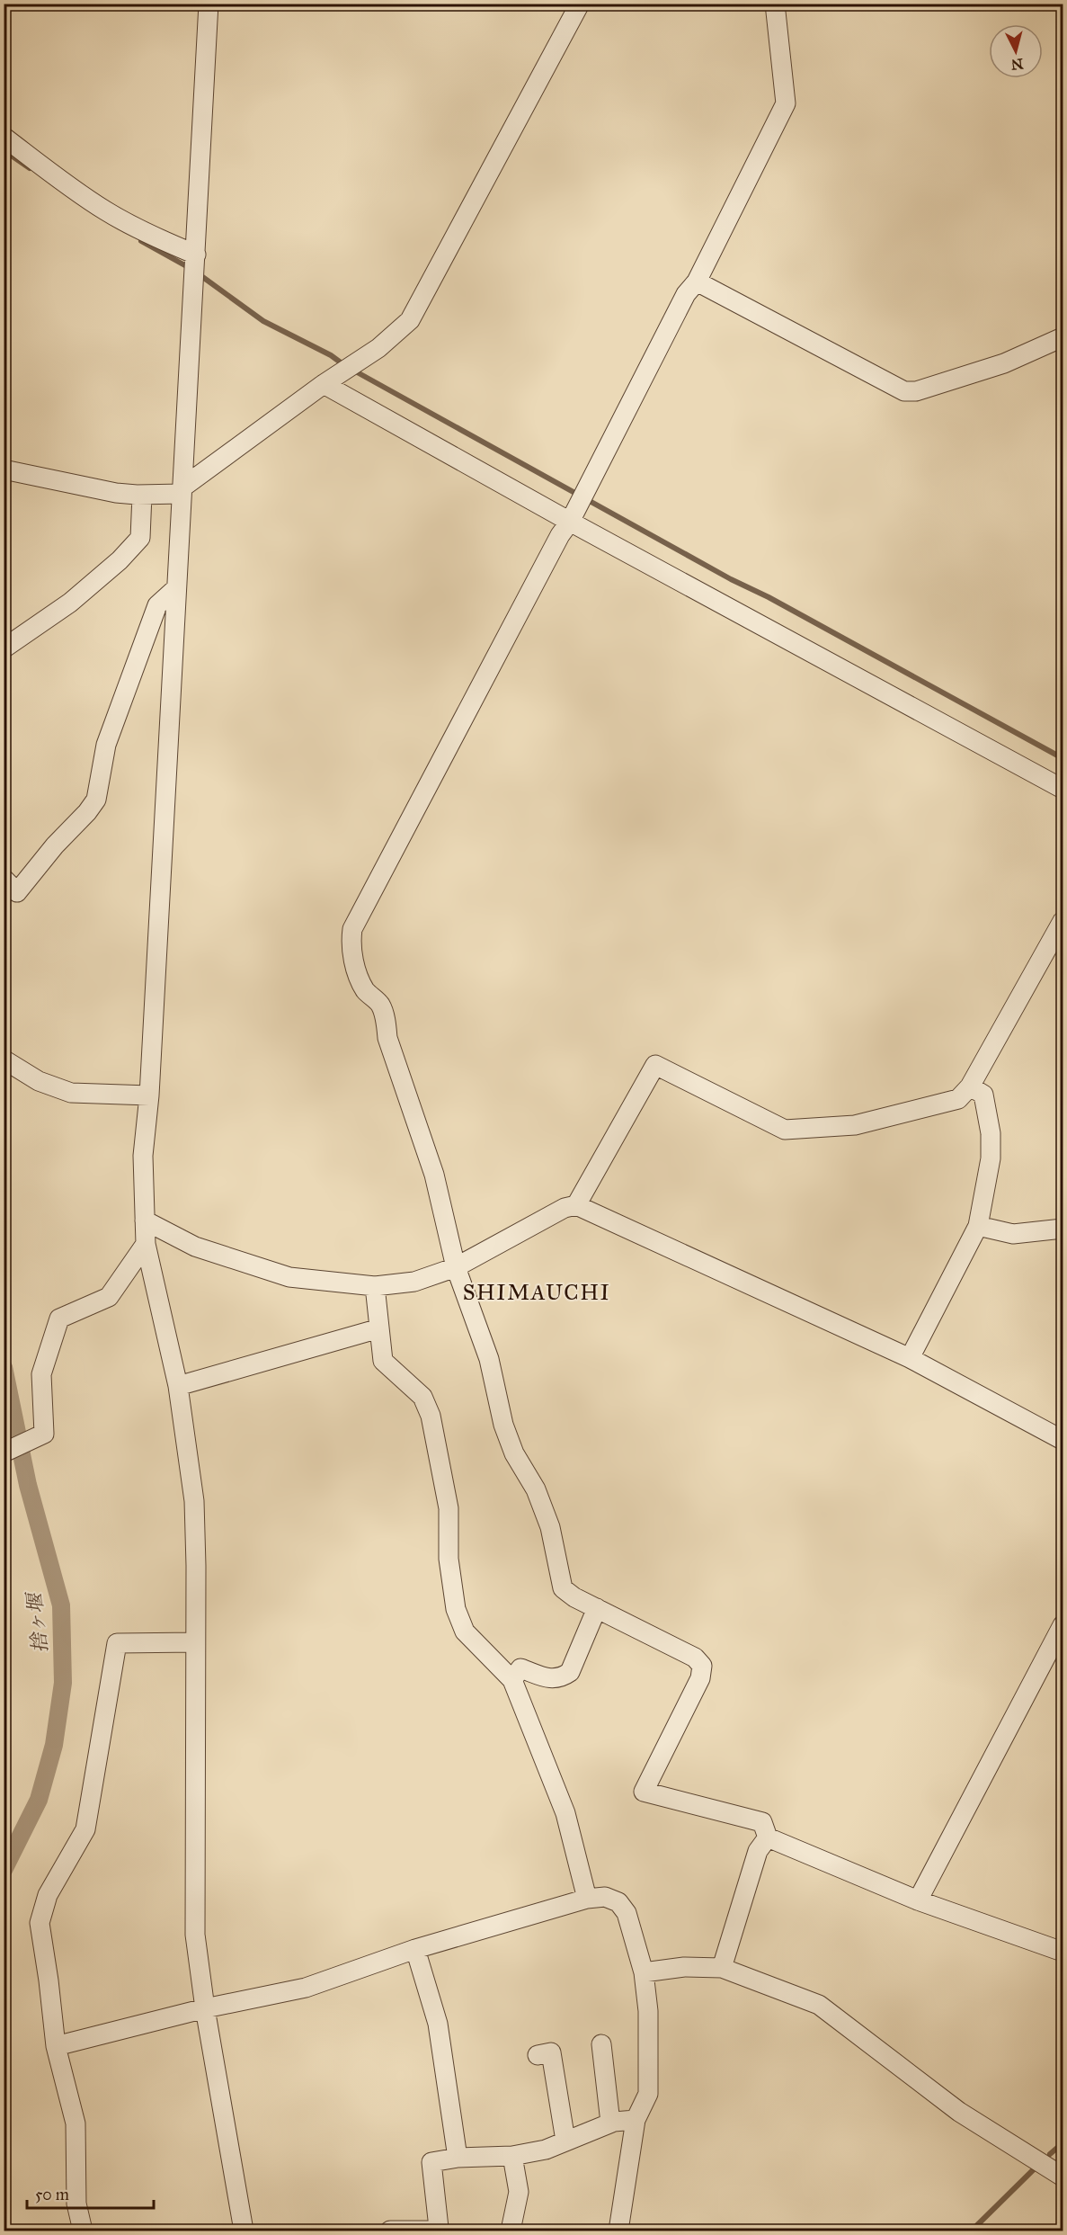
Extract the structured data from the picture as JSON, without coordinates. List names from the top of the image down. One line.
{"districts":["SHIMAUCHI"],"water":["捨ヶ堰"],"scale_bar":"50 m","north":"bottom"}
